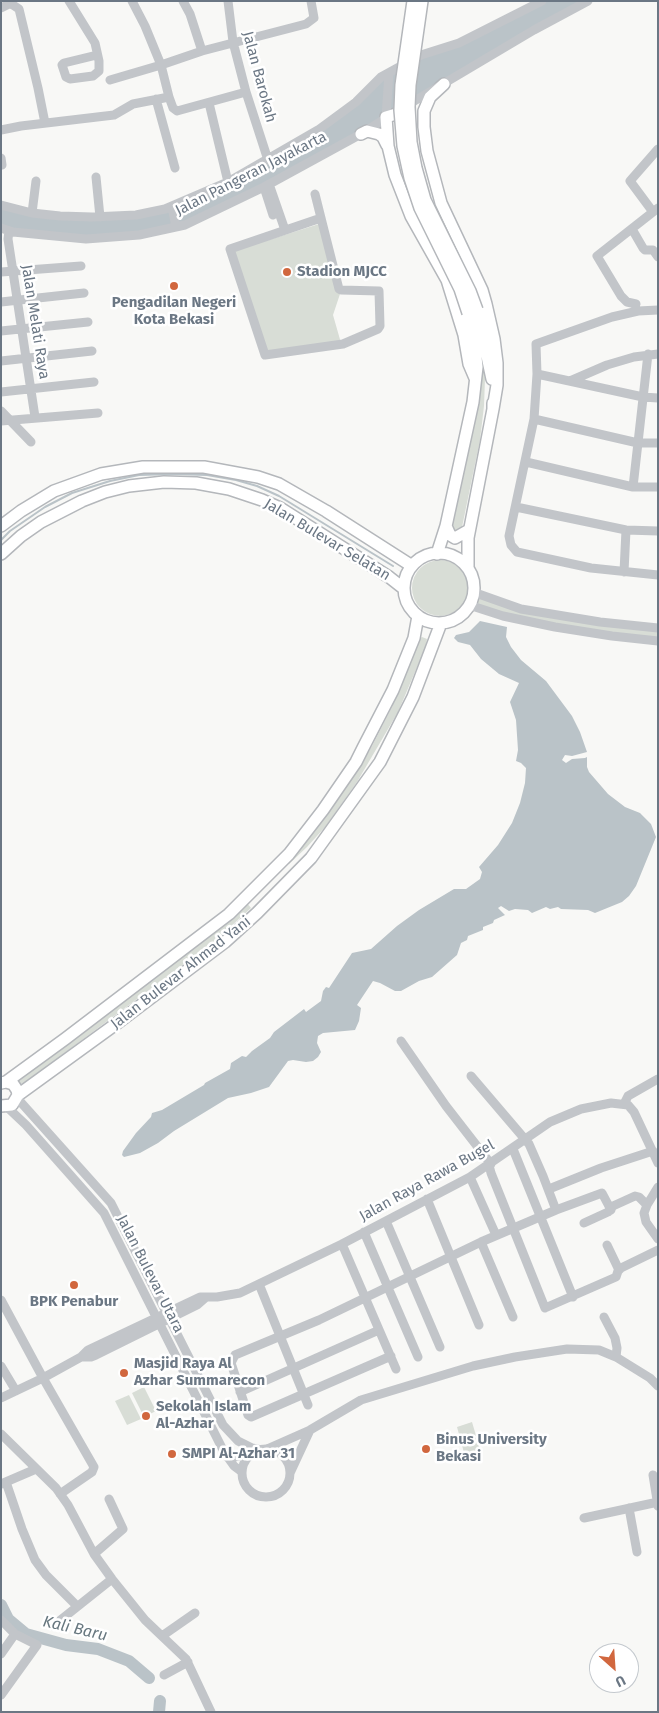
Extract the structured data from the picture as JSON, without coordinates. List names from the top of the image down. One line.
{"streets":{"main road":["Jalan Bulevar Selatan","Jalan Bulevar Ahmad Yani"],"street":["Jalan Barokah","Jalan Pangeran Jayakarta","Jalan Melati Raya","Jalan Raya Rawa Bugel","Jalan Bulevar Utara"]},"crossings":[["Jalan Pangeran Jayakarta","Jalan Melati Raya"],["Jalan Bulevar Selatan","Jalan Bulevar Ahmad Yani"],["Jalan Bulevar Ahmad Yani","Jalan Bulevar Utara"],["Jalan Raya Rawa Bugel","Jalan Bulevar Utara"]],"water":["Kali Baru"],"places":["Stadion MJCC","Pengadilan Negeri Kota Bekasi","BPK Penabur","Masjid Raya Al Azhar Summarecon","Sekolah Islam Al-Azhar","Binus University Bekasi","SMPI Al-Azhar 31"],"north":"bottom right"}
